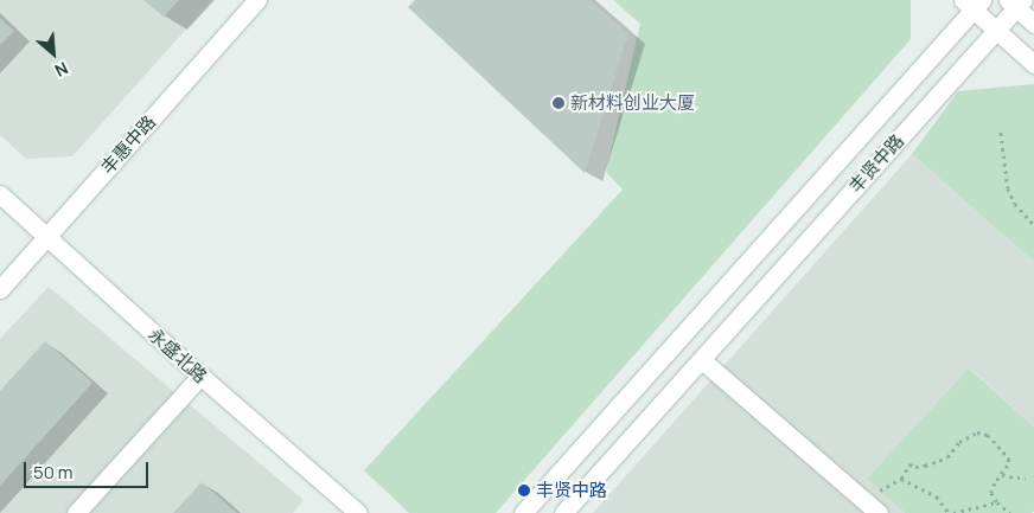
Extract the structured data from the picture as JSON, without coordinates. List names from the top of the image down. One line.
{"streets":{"street":["丰惠中路","丰贤中路","永盛北路"]},"crossings":[["丰惠中路","永盛北路"]],"places":["新材料创业大厦","丰贤中路"],"scale_bar":"50 m","north":"bottom right"}
